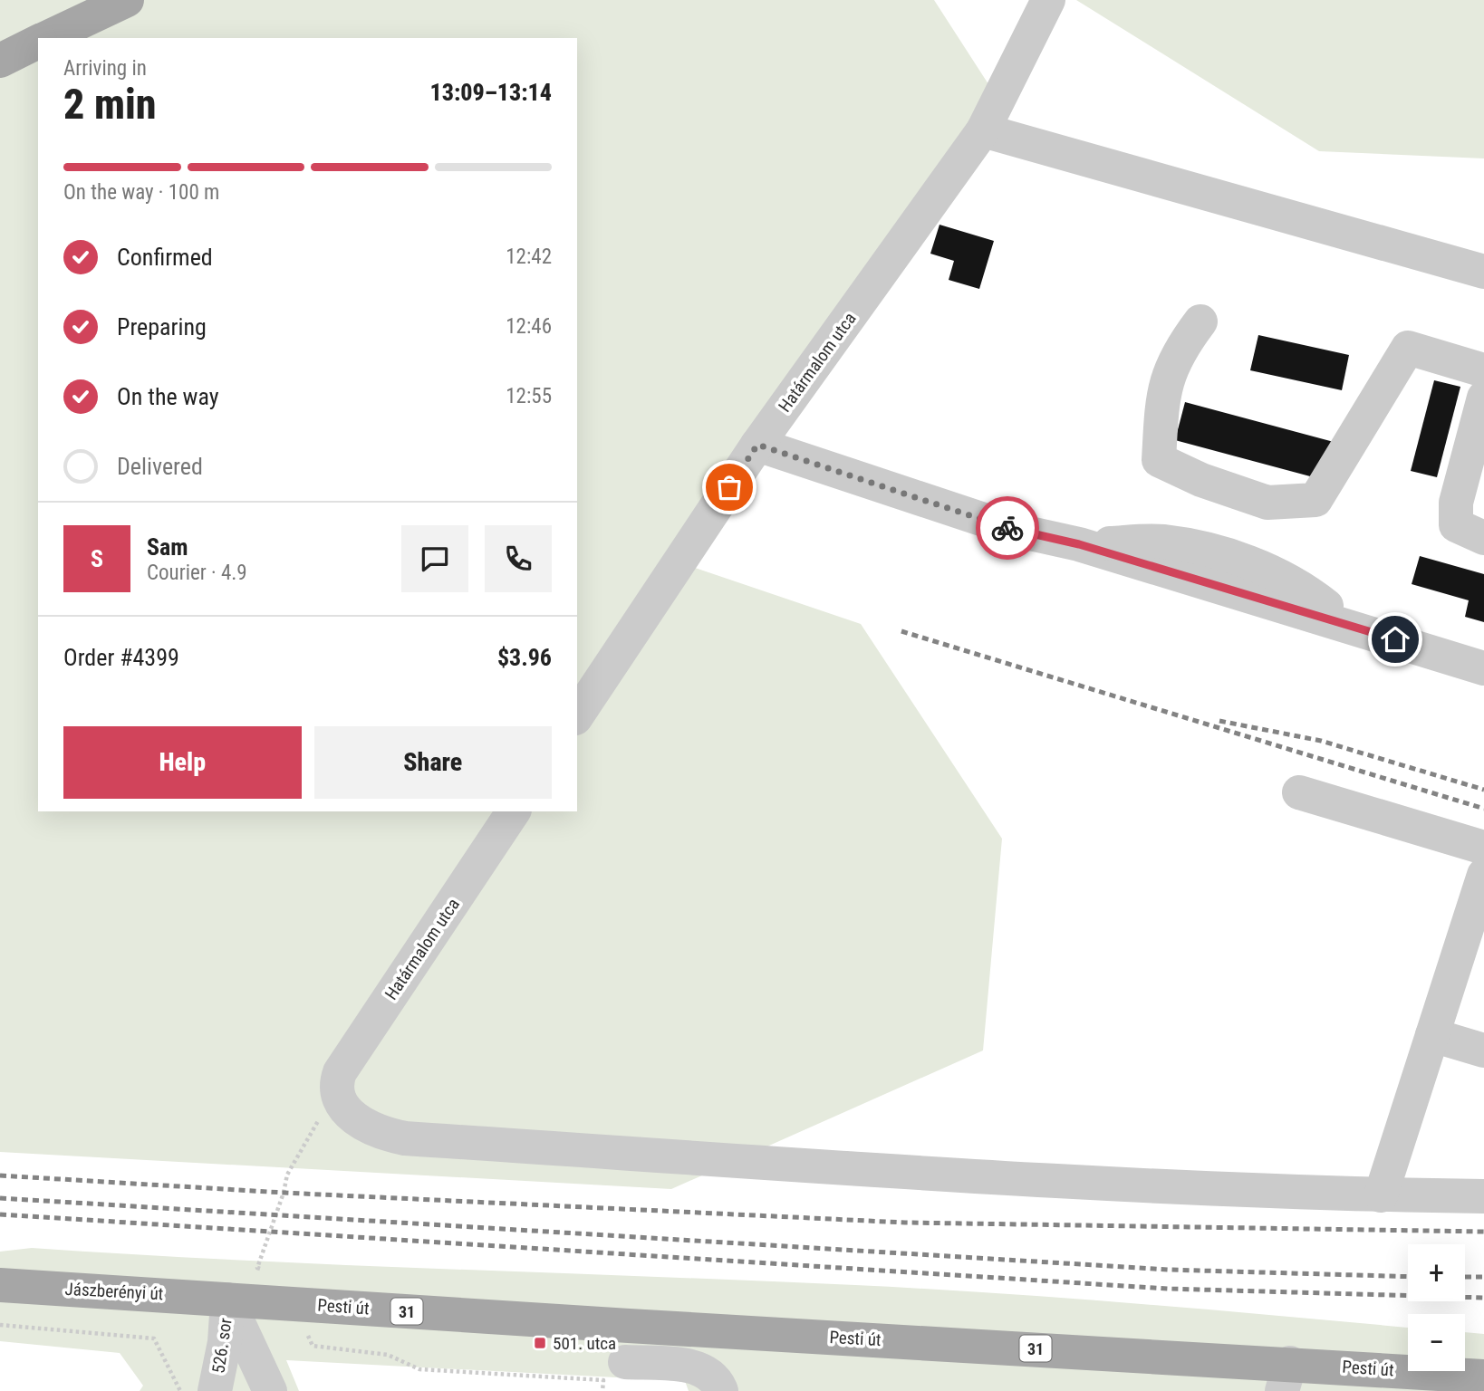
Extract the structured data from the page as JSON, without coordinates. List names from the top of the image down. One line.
{"streets":{"main road":["Jászberényi út","Pesti út","31"],"street":["Határmalom utca","526. sor"]},"crossings":[["Jászberényi út","Pesti út"],["Jászberényi út","526. sor"],["Pesti út","526. sor"]],"places":{"transit":["501. utca"]},"page":{"heading":["2 min","Arriving in","13:09–13:14"],"panel":["Sam","Courier · 4.9","Order #4399","$3.96"],"bar":"On the way · 100 m","list":[["Confirmed","12:42"],["Preparing","12:46"],["On the way","12:55"],"Delivered"],"round":"S","buttons":["Help","Share"],"map_buttons":["+","−"]}}
